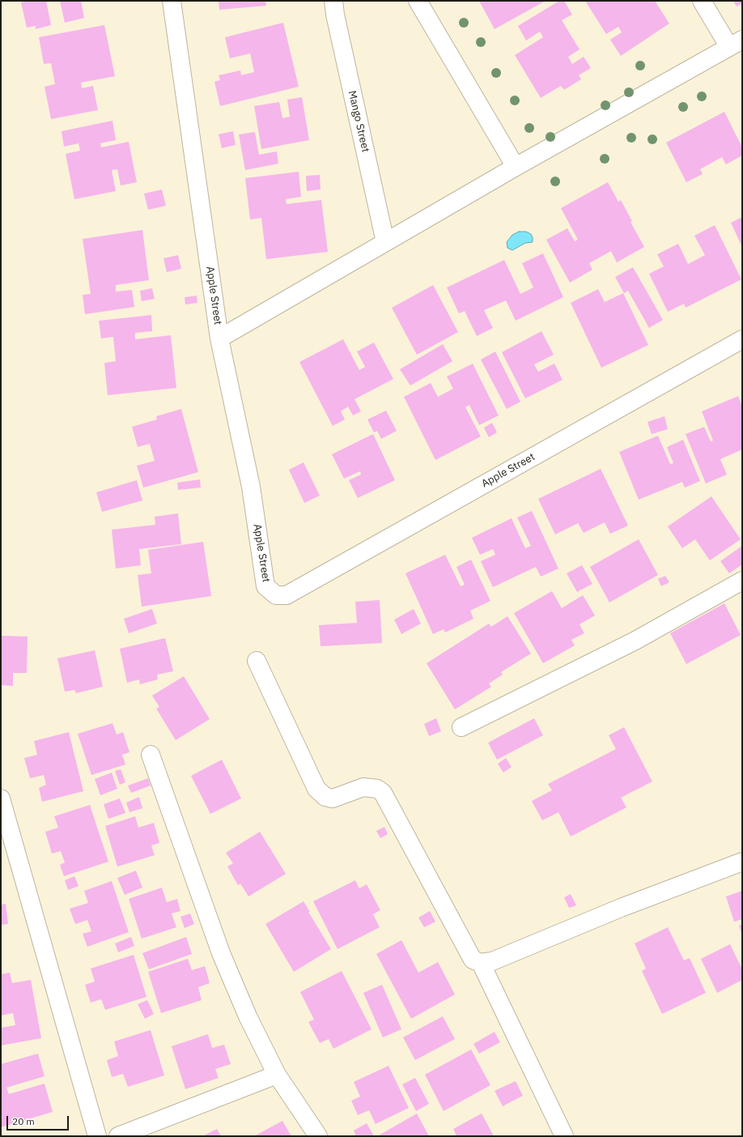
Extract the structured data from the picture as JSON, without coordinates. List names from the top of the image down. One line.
{"streets":{"street":["Mango Street","Apple Street"]},"scale_bar":"20 m"}
